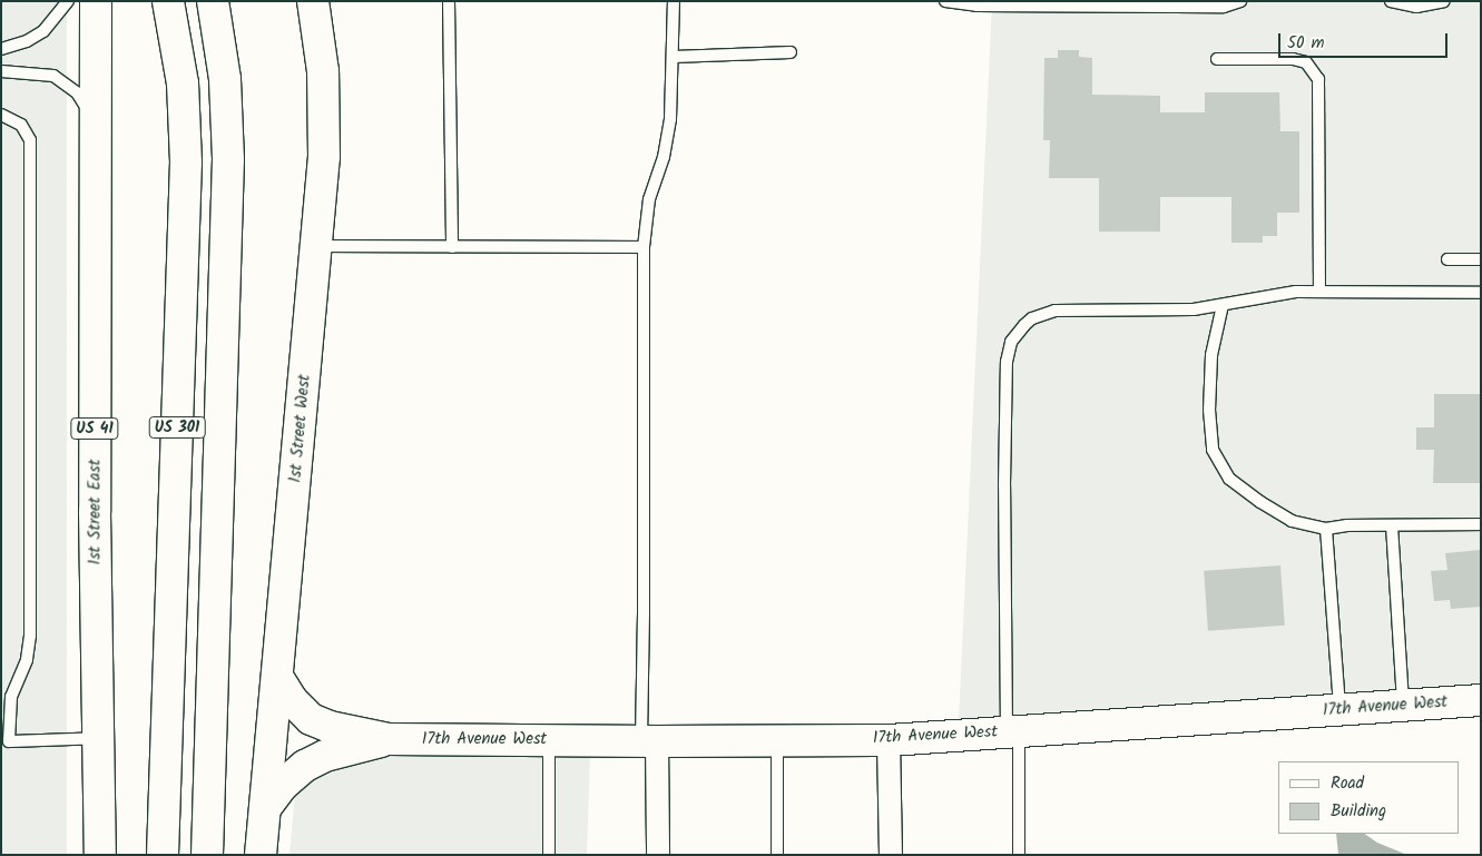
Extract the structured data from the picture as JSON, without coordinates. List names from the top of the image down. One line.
{"streets":{"main road":["US 301","US 41","1st Street West","1st Street East","17th Avenue West"]},"crossings":[["1st Street West","17th Avenue West"]],"legend":["Road","Building"],"scale_bar":"50 m"}
